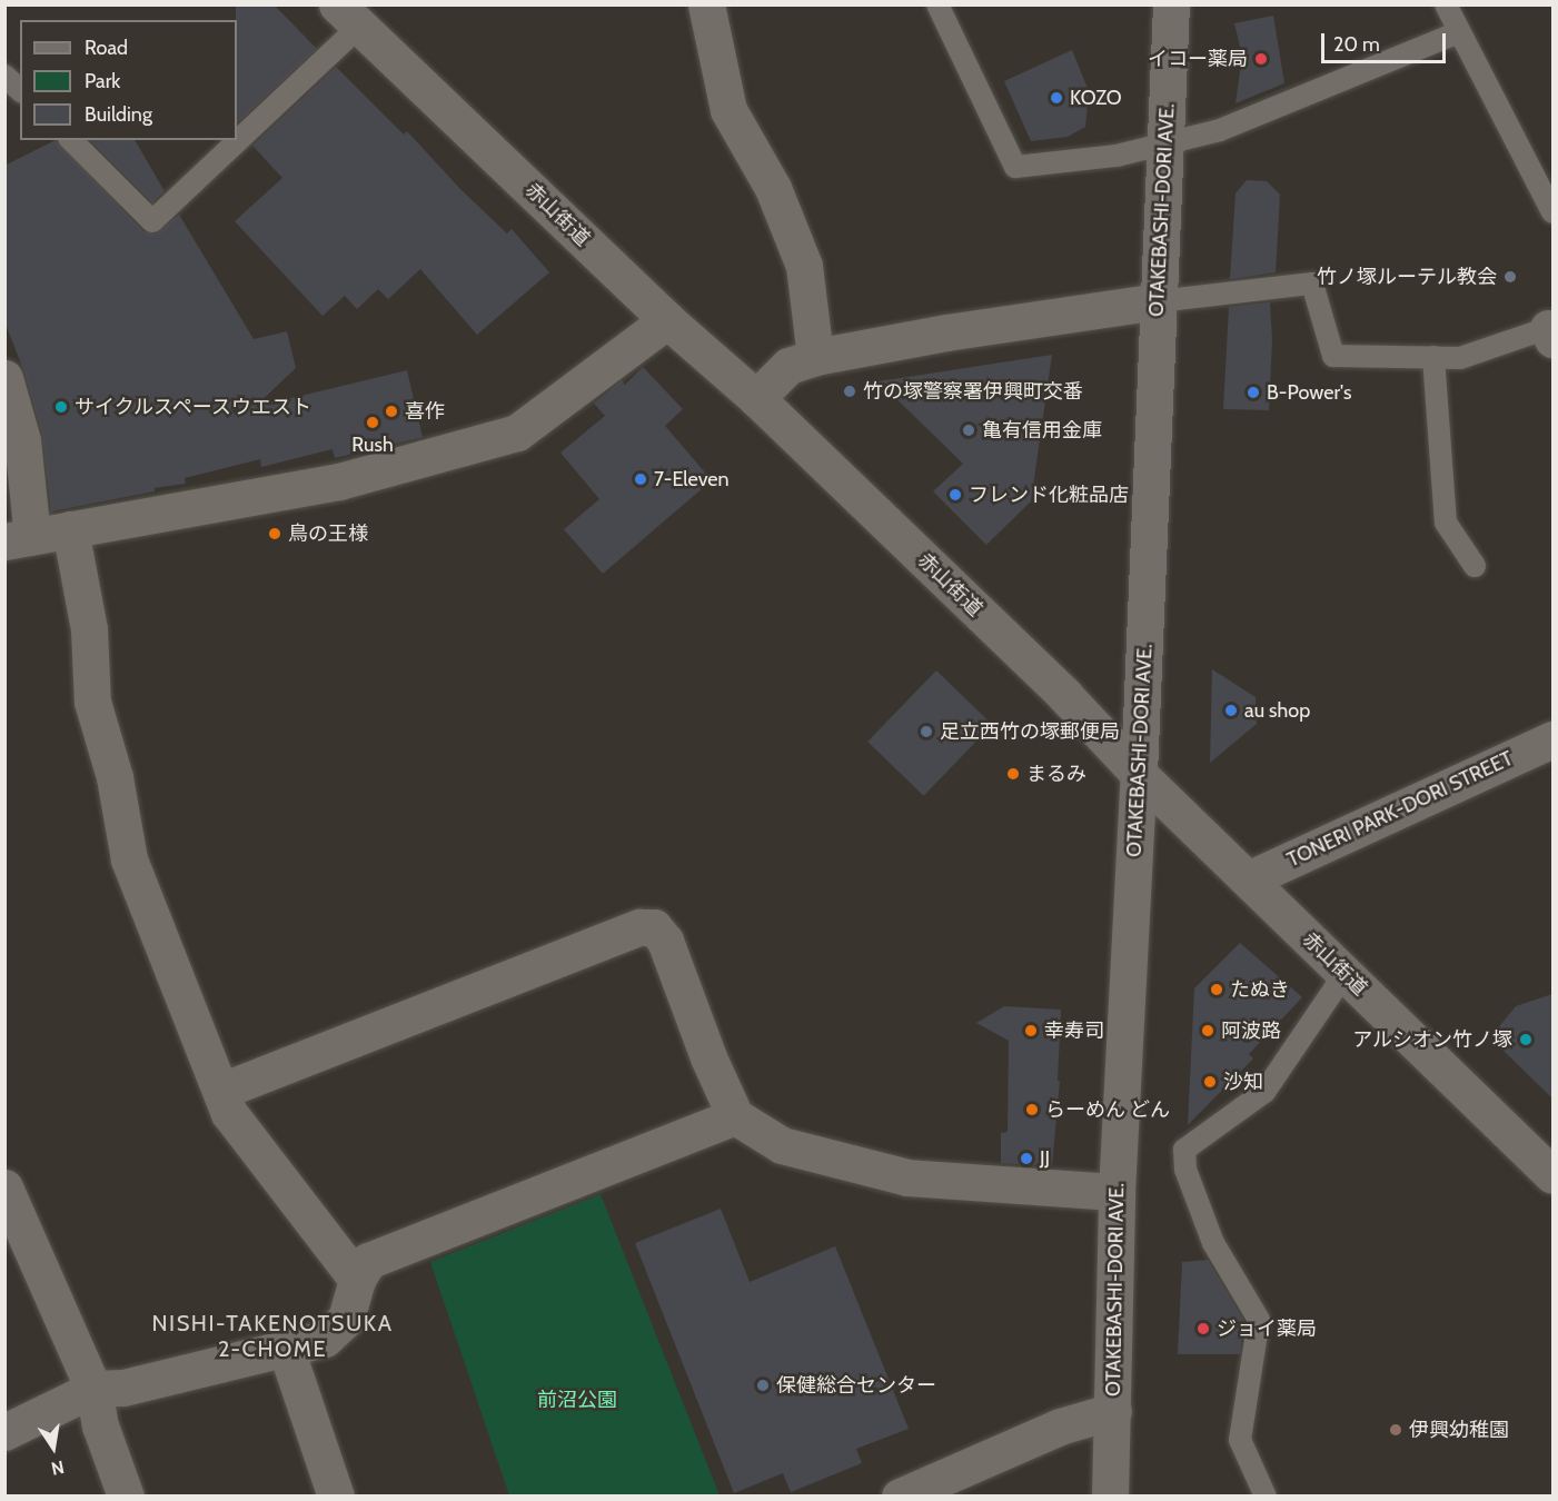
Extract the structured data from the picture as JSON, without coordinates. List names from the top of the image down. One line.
{"streets":{"street":["OTAKEBASHI-DORI AVE.","赤山街道","TONERI PARK-DORI STREET"]},"crossings":[["OTAKEBASHI-DORI AVE.","赤山街道"],["赤山街道","TONERI PARK-DORI STREET"]],"districts":["NISHI-TAKENOTSUKA 2-CHOME"],"parks":["前沼公園"],"places":["イコー薬局","KOZO","竹ノ塚ルーテル教会","竹の塚警察署伊興町交番","B-Power's","サイクルスペースウエスト","喜作","Rush","亀有信用金庫","7-Eleven","フレンド化粧品店","鳥の王様","au shop","足立西竹の塚郵便局","まるみ","たぬき","幸寿司","阿波路","アルシオン竹ノ塚","沙知","らーめん どん","JJ","ジョイ薬局","保健総合センター","伊興幼稚園"],"legend":["Road","Park","Building"],"scale_bar":"20 m","north":"bottom"}
